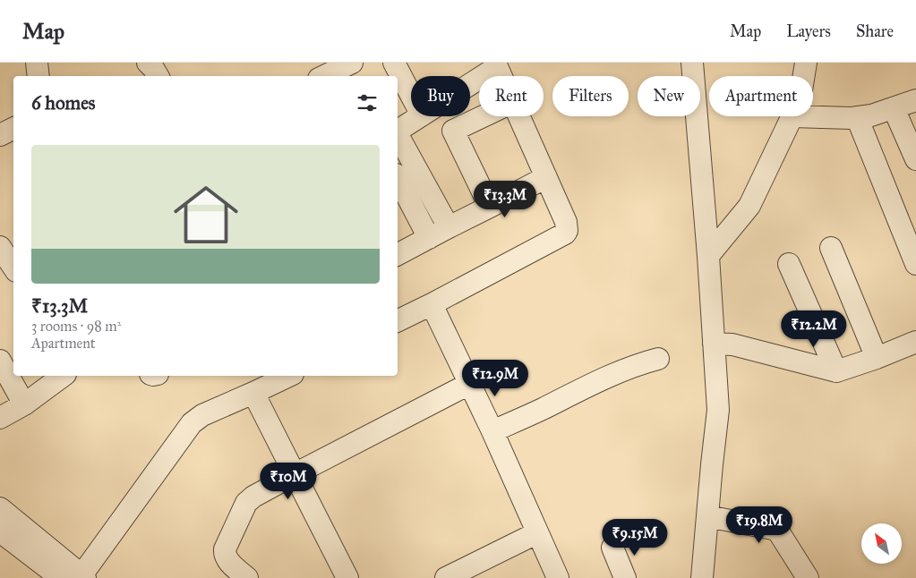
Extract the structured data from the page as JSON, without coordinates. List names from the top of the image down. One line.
{"north":"top left","page":{"header":"Map","nav":["Map","Layers","Share"],"chip":["Buy","Rent","Filters","New","Apartment"],"heading":"6 homes","list":[{"name":"₹13.3M","note":"3 rooms · 98 m² · Apartment"}],"price":["₹13.3M","₹12.2M","₹12.9M","₹10M","₹19.8M","₹9.15M"]}}
